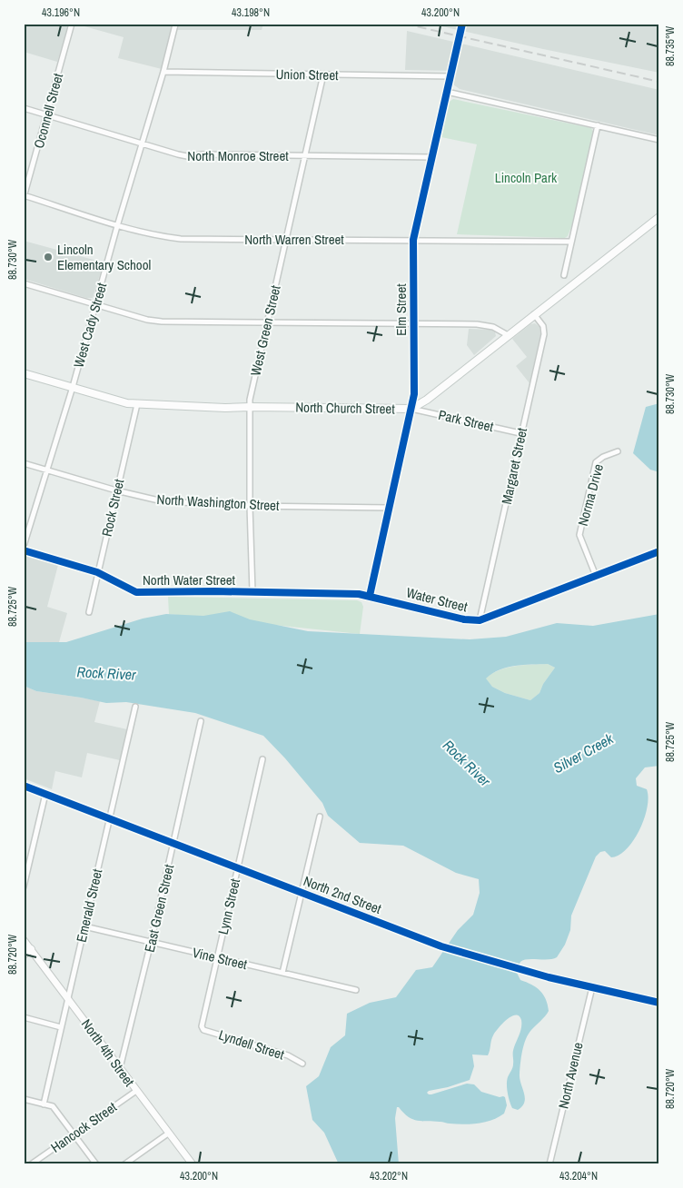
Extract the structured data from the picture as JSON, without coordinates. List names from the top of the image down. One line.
{"streets":{"main road":["North Church Street"],"street":["Union Street","Oconnell Street","North Monroe Street","North Warren Street","Elm Street","West Cady Street","West Green Street","Park Street","Margaret Street","Norma Drive","North Washington Street","Rock Street","North Water Street","Water Street","North 2nd Street","Emerald Street","Lynn Street","East Green Street","Vine Street","Lyndell Street","North 4th Street","North Avenue","Hancock Street"]},"crossings":[["Union Street","Elm Street"],["Union Street","West Cady Street"],["Union Street","West Green Street"],["Oconnell Street","North Monroe Street"],["Oconnell Street","North Warren Street"],["North Monroe Street","Elm Street"],["North Monroe Street","West Cady Street"],["North Monroe Street","West Green Street"],["North Warren Street","Elm Street"],["North Warren Street","West Cady Street"],["North Warren Street","West Green Street"],["Elm Street","North Church Street"],["Elm Street","Park Street"],["Elm Street","North Washington Street"],["Elm Street","Water Street"],["West Cady Street","North Church Street"],["West Cady Street","North Washington Street"],["West Green Street","North Church Street"],["West Green Street","North Washington Street"],["West Green Street","North Water Street"],["West Green Street","Water Street"],["North Church Street","Park Street"],["North Church Street","Margaret Street"],["North Church Street","Rock Street"],["Park Street","Margaret Street"],["Margaret Street","Water Street"],["Norma Drive","Water Street"],["North Washington Street","Rock Street"],["Rock Street","North Water Street"],["North Water Street","Water Street"],["North 2nd Street","Emerald Street"],["North 2nd Street","Lynn Street"],["North 2nd Street","East Green Street"],["North 2nd Street","North Avenue"],["Emerald Street","Vine Street"],["Emerald Street","North 4th Street"],["Lynn Street","Vine Street"],["Lynn Street","Lyndell Street"],["East Green Street","Vine Street"],["East Green Street","North 4th Street"],["North 4th Street","Hancock Street"]],"water":["Rock River","Silver Creek"],"parks":["Lincoln Park"],"places":["Lincoln Elementary School"],"coordinates":["43.196°N","43.198°N","43.200°N","88.735°W","88.730°W","88.725°W","88.720°W","43.202°N","43.204°N"]}
